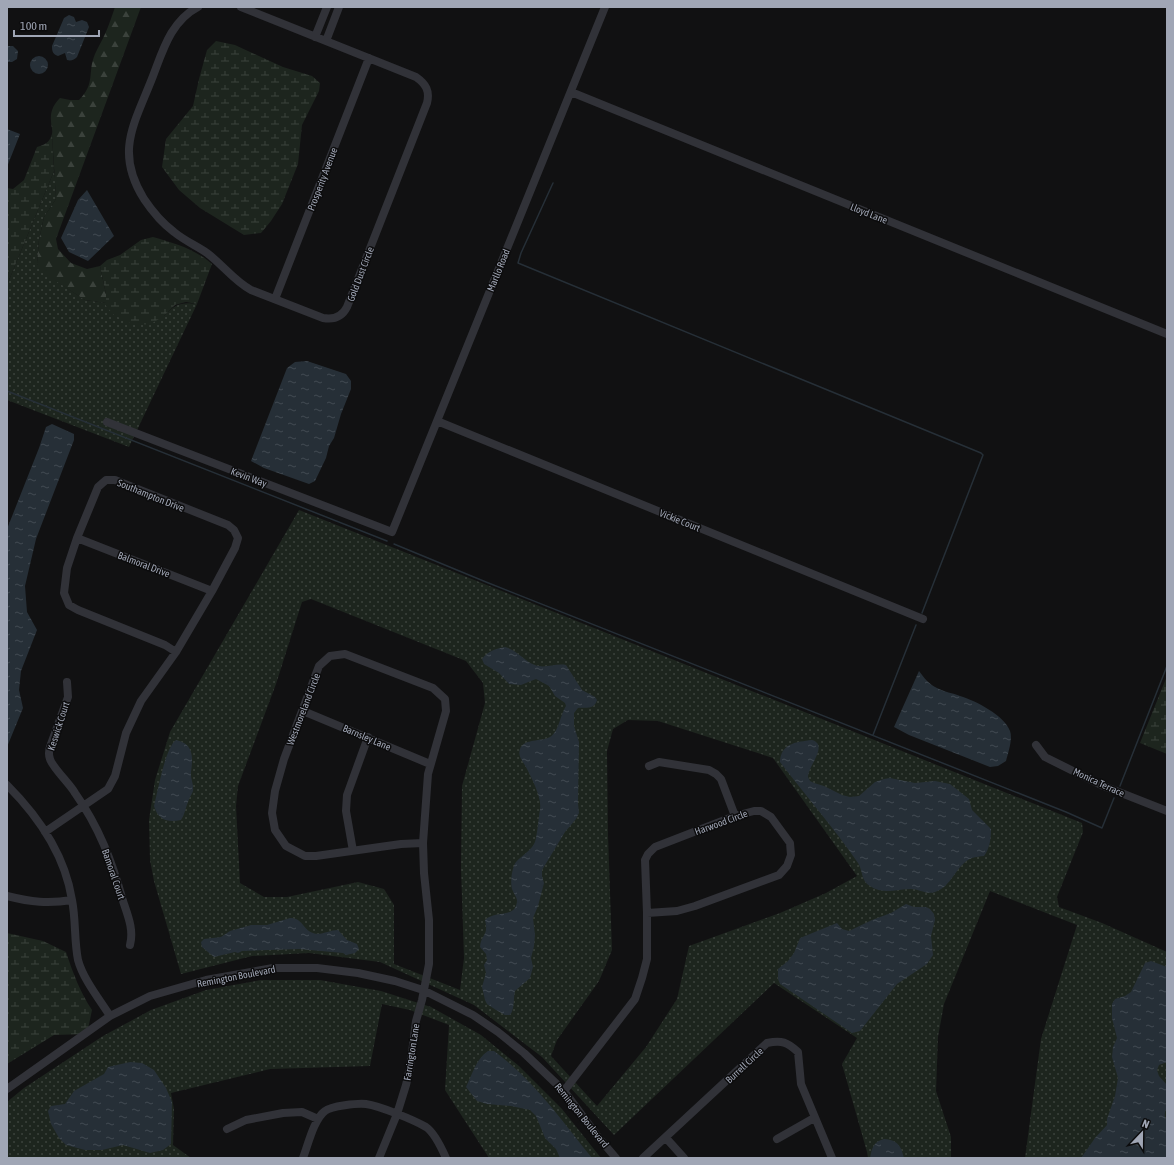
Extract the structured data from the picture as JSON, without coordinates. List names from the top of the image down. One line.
{"streets":{"street":["Prosperity Avenue","Lloyd Lane","Marllo Road","Gold Dust Circle","Kevin Way","Southampton Drive","Vickie Court","Balmoral Drive","Westmoreland Circle","Keswick Court","Barnsley Lane","Monica Terrace","Harwood Circle","Bamoral Court","Remington Boulevard","Farrington Lane","Burrell Circle"]},"crossings":[["Prosperity Avenue","Gold Dust Circle"],["Lloyd Lane","Marllo Road"],["Marllo Road","Kevin Way"],["Marllo Road","Vickie Court"],["Southampton Drive","Balmoral Drive"],["Southampton Drive","Keswick Court"],["Southampton Drive","Bamoral Court"],["Westmoreland Circle","Barnsley Lane"],["Westmoreland Circle","Remington Boulevard"],["Westmoreland Circle","Farrington Lane"],["Keswick Court","Bamoral Court"],["Harwood Circle","Remington Boulevard"],["Remington Boulevard","Farrington Lane"]],"scale_bar":"100 m","north":"top"}
